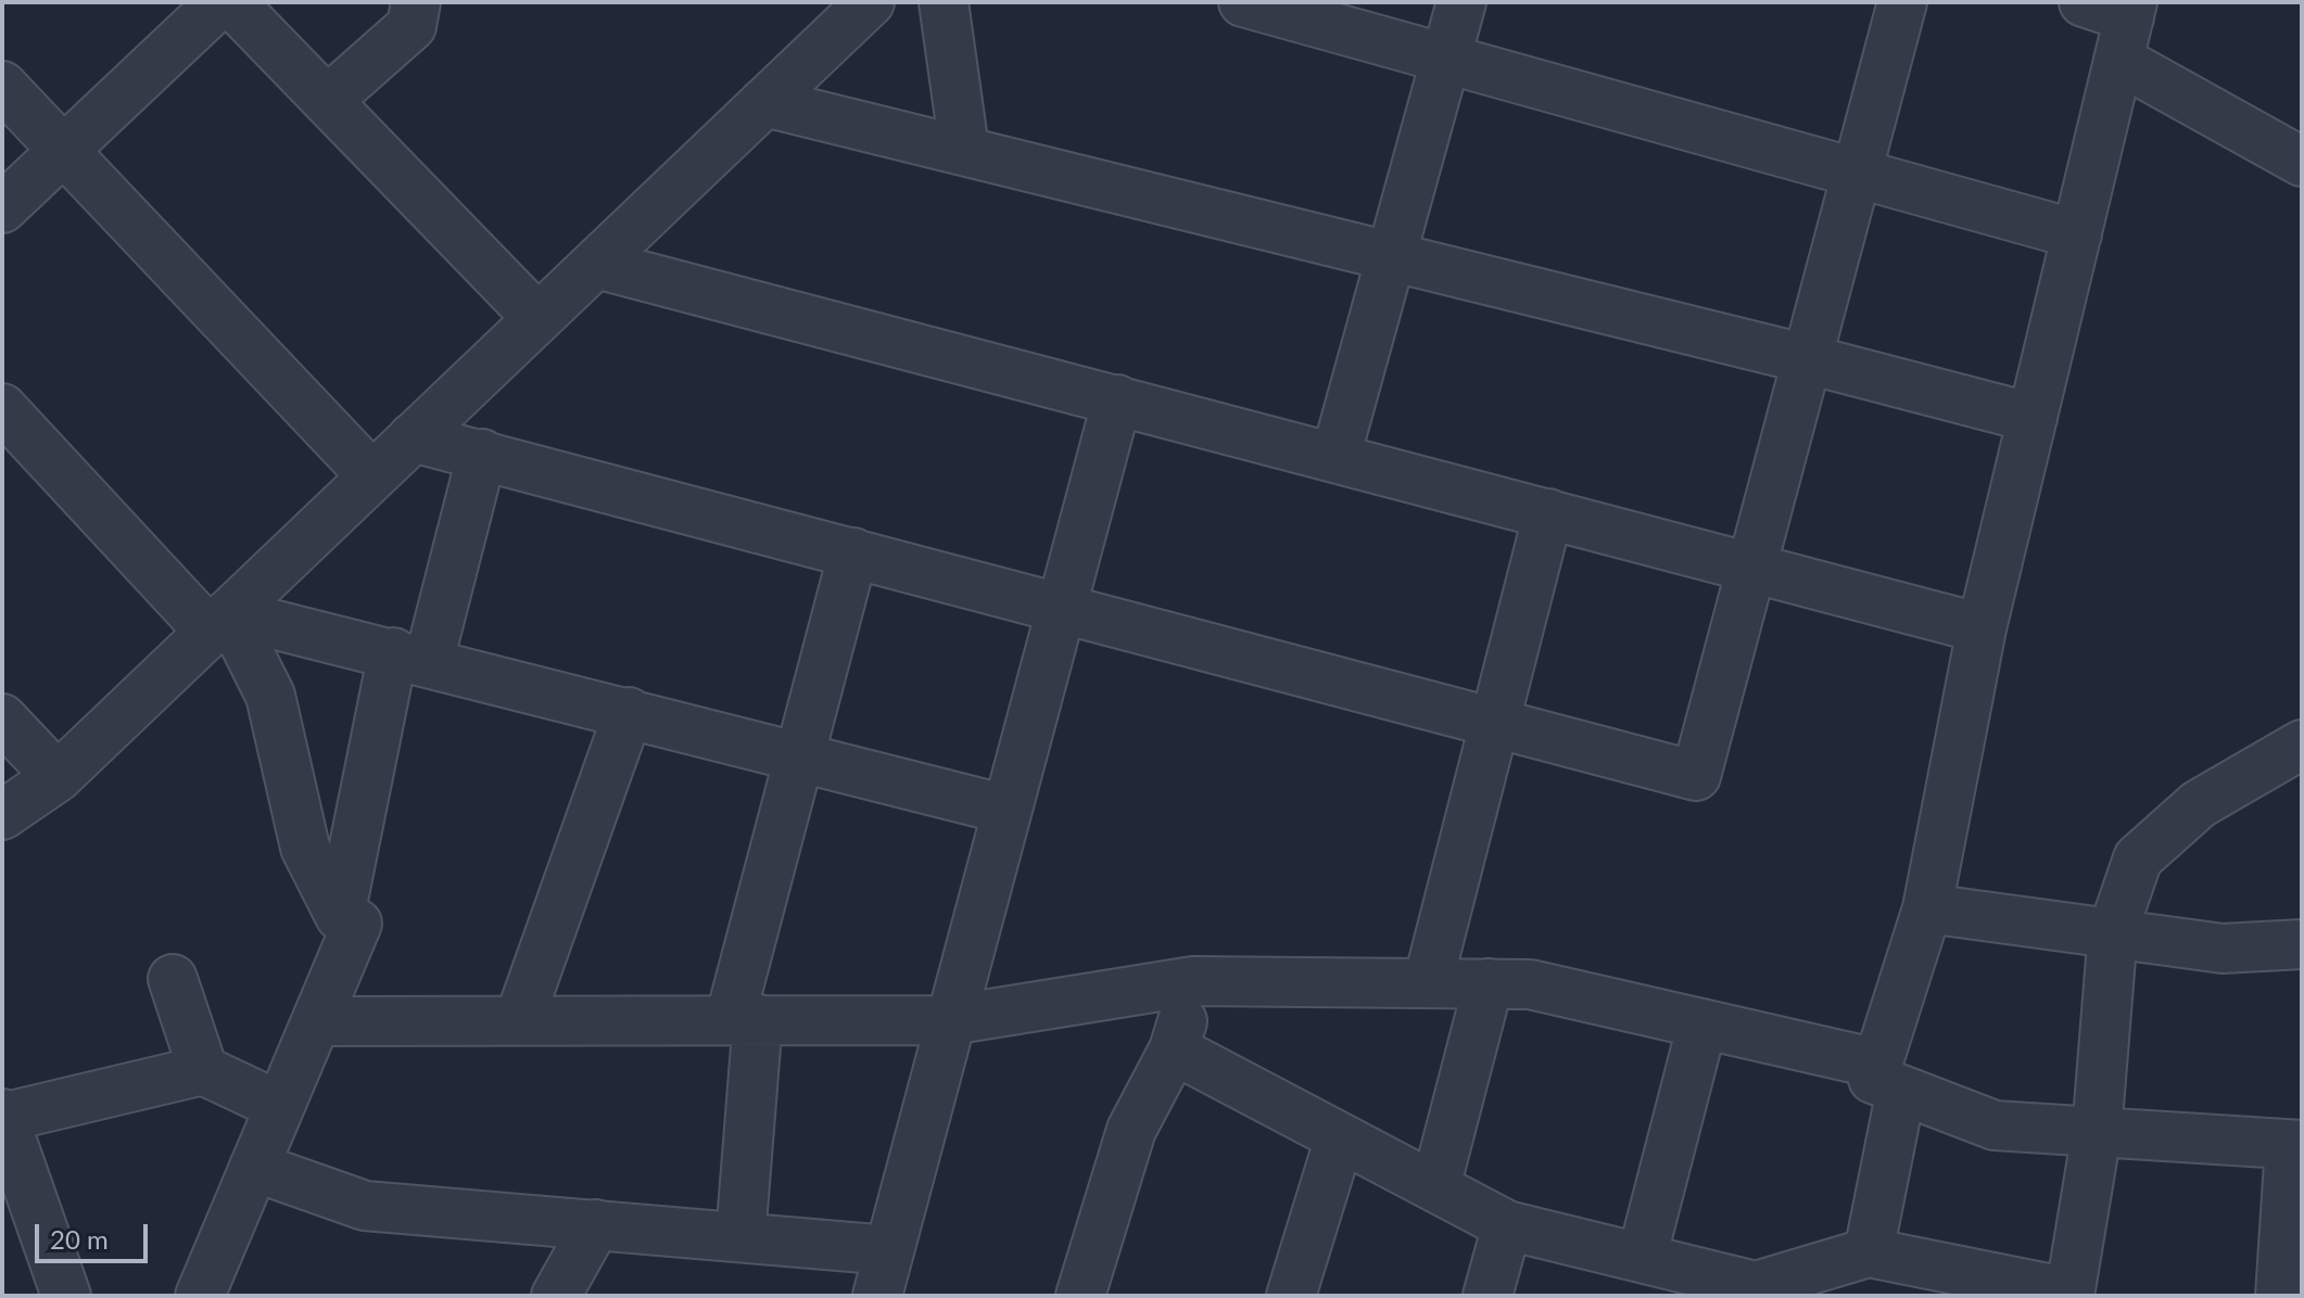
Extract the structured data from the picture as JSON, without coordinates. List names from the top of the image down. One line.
{"scale_bar":"20 m"}
